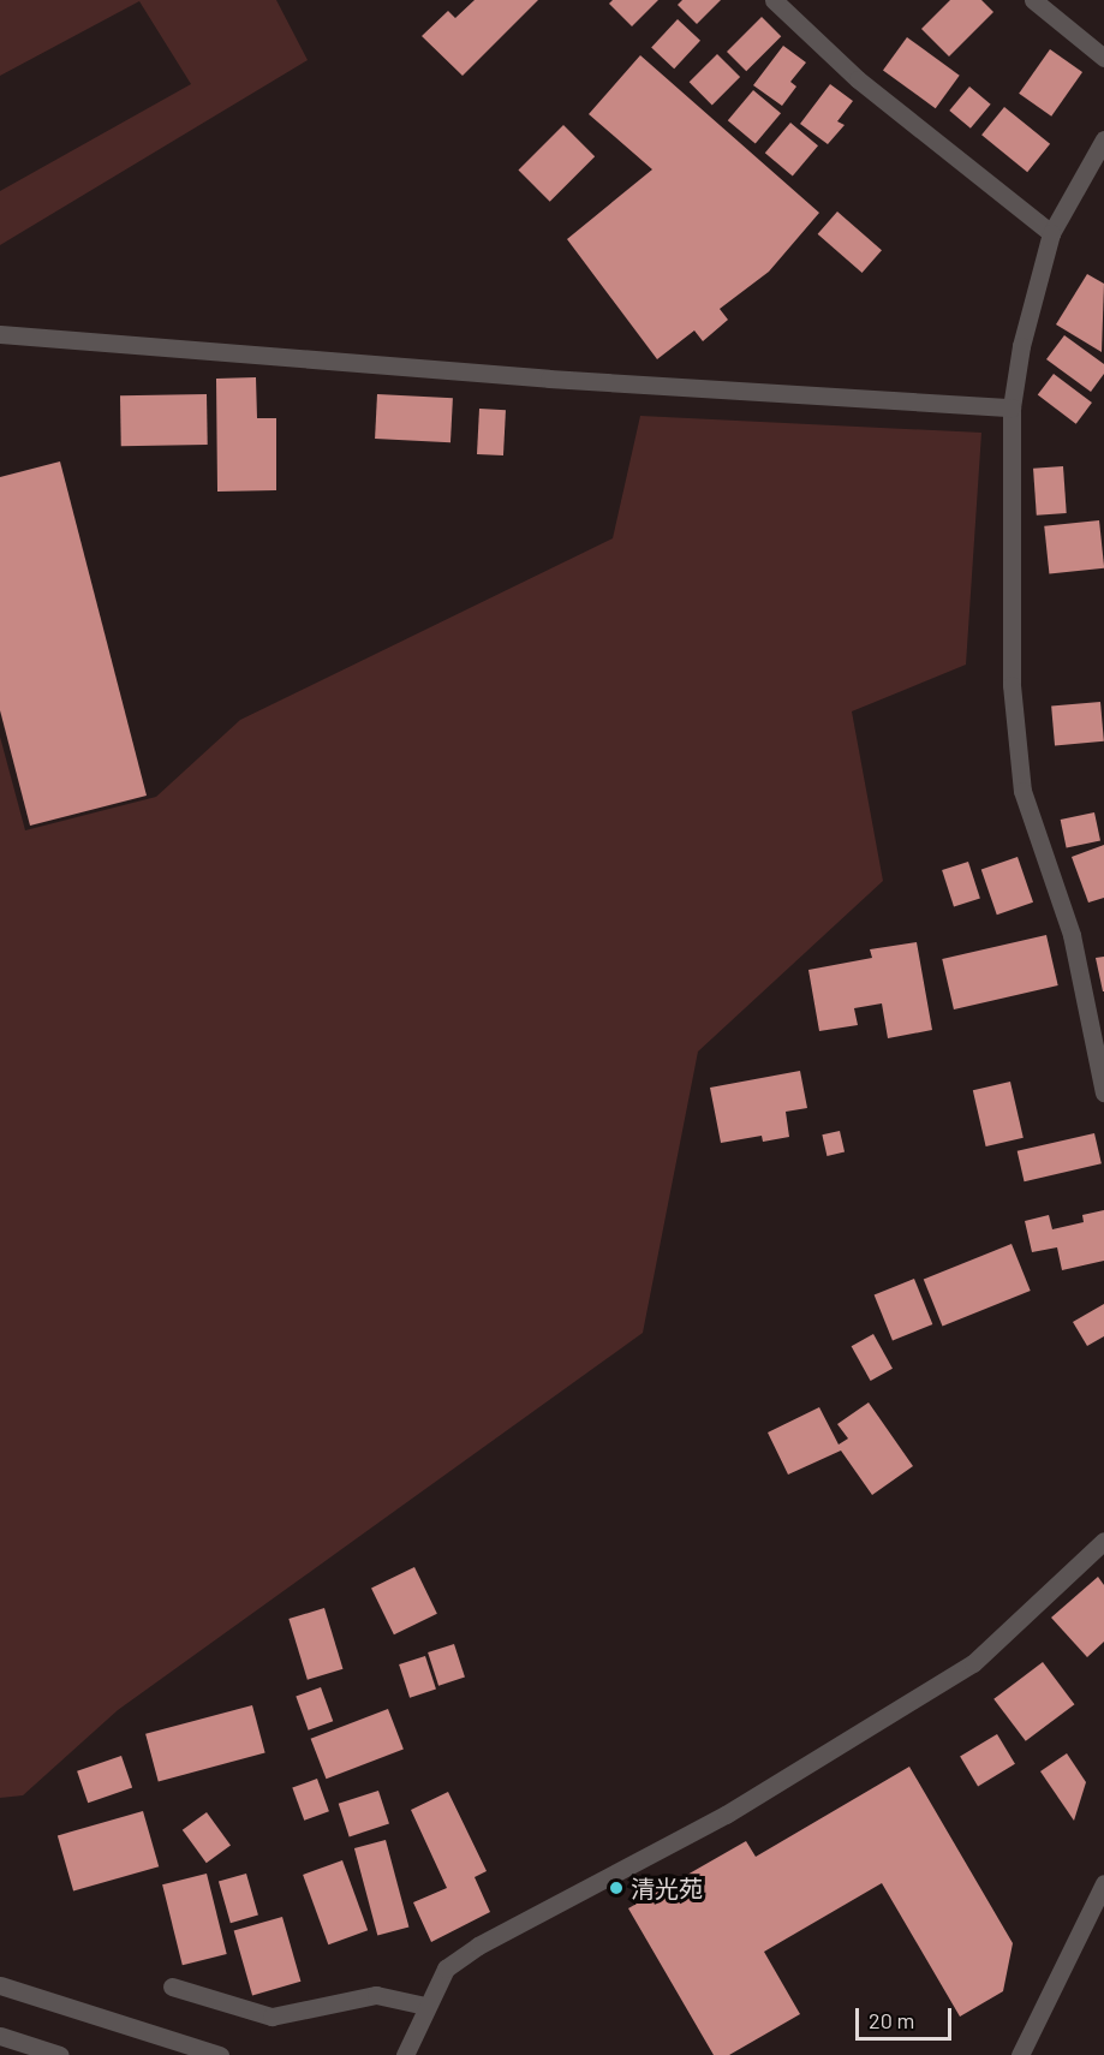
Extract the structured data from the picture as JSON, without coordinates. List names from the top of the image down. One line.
{"places":["清光苑"],"scale_bar":"20 m"}
